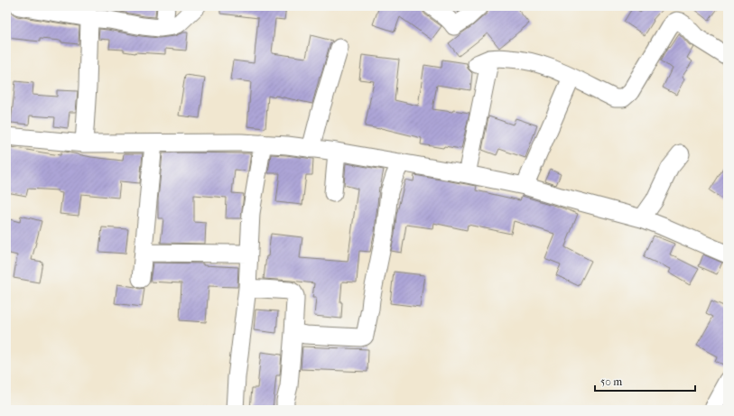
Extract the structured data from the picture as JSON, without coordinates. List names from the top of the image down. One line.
{"scale_bar":"50 m"}
